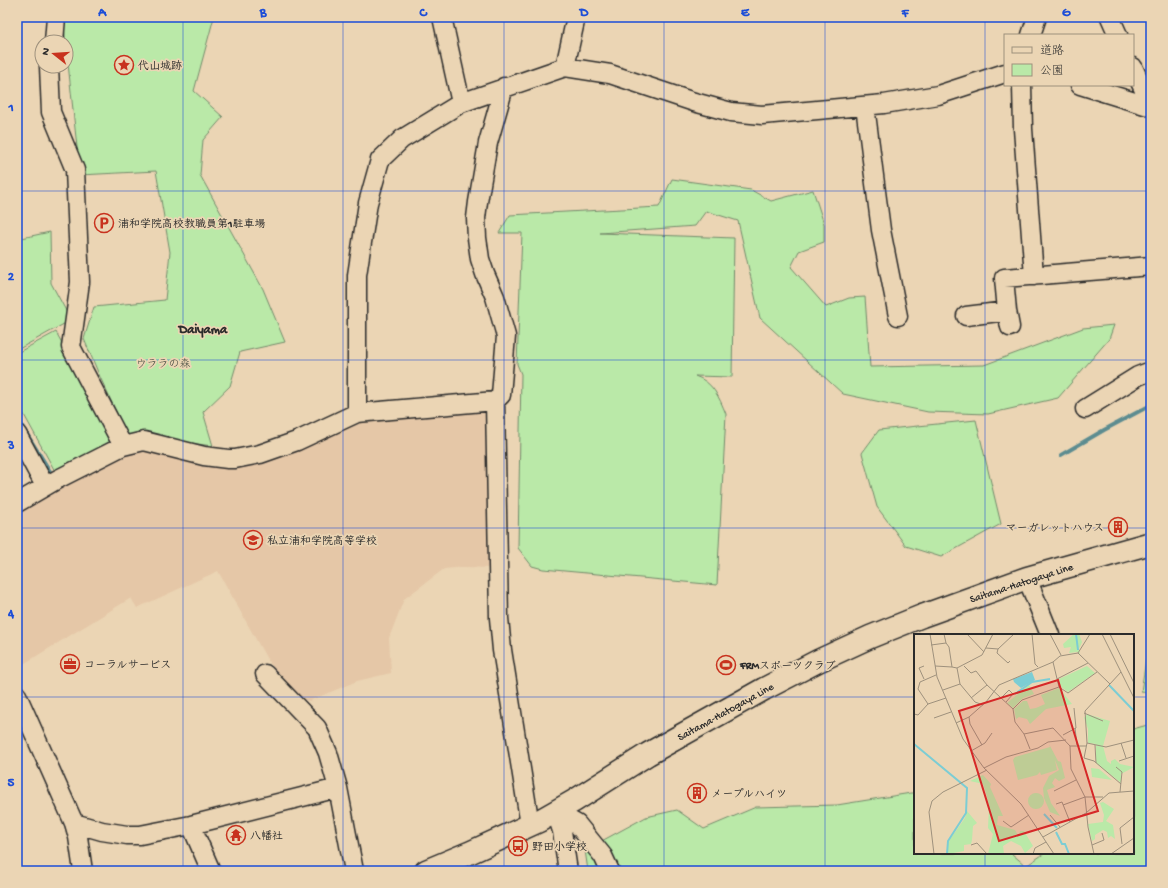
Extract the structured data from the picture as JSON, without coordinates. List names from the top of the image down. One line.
{"streets":{"main road":["Saitama-Hatogaya Line"]},"districts":["Daiyama"],"parks":["ウララの森"],"places":{"place":["代山城跡"],"parking":["浦和学院高校教職員第1駐車場"],"building":["マーガレットハウス","メープルハイツ"],"school or university":["私立浦和学院高等学校"],"office":["コーラルサービス"],"sports":["FRMスポーツクラブ"],"temple":["八幡社"],"bus stop":["野田小学校"]},"legend":["道路","公園"],"north":"left","grid":{"columns":["A","B","C","D","E","F","G"],"rows":["1","2","3","4","5"]}}
